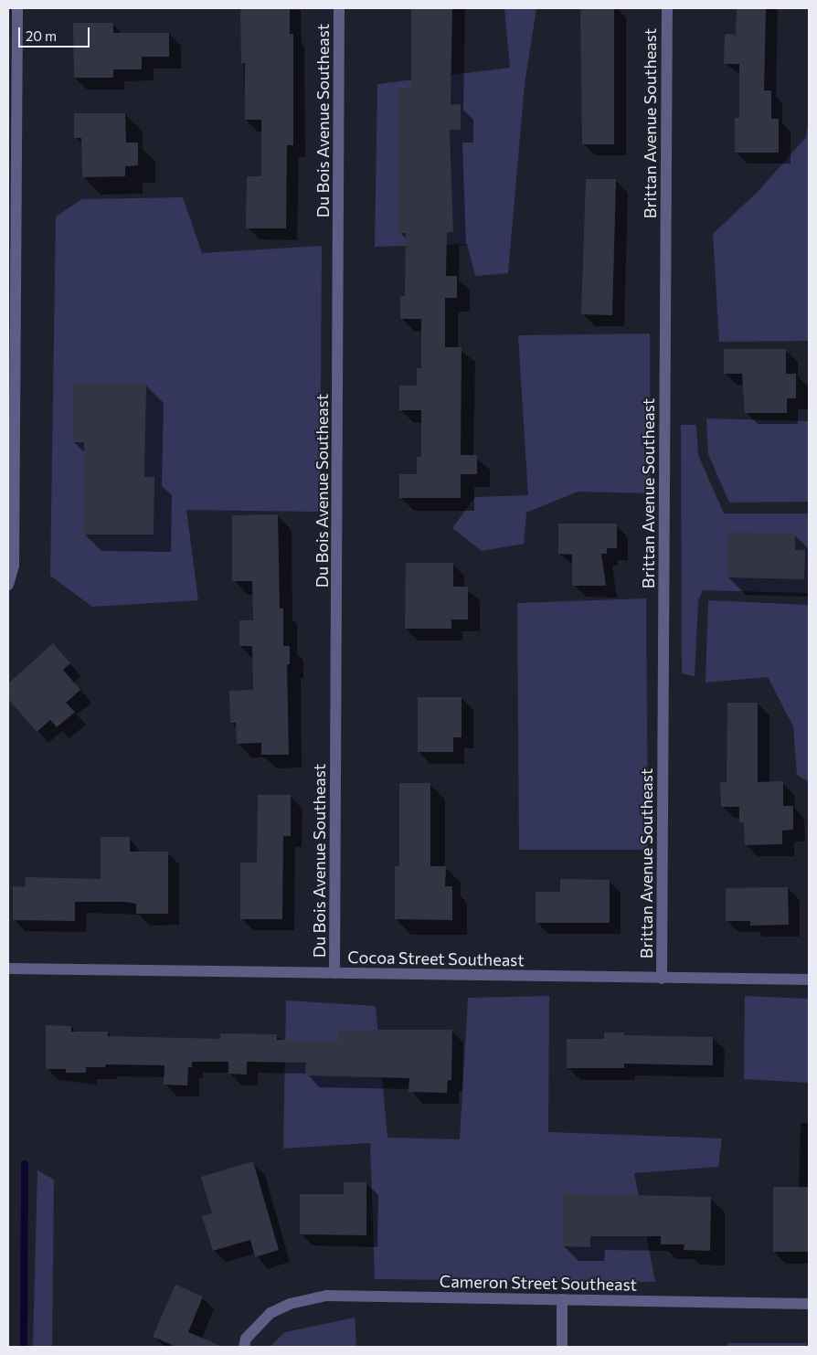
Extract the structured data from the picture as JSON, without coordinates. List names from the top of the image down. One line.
{"streets":{"street":["Du Bois Avenue Southeast","Brittan Avenue Southeast","Cocoa Street Southeast","Cameron Street Southeast"]},"crossings":[["Du Bois Avenue Southeast","Cocoa Street Southeast"],["Brittan Avenue Southeast","Cocoa Street Southeast"]],"scale_bar":"20 m"}
